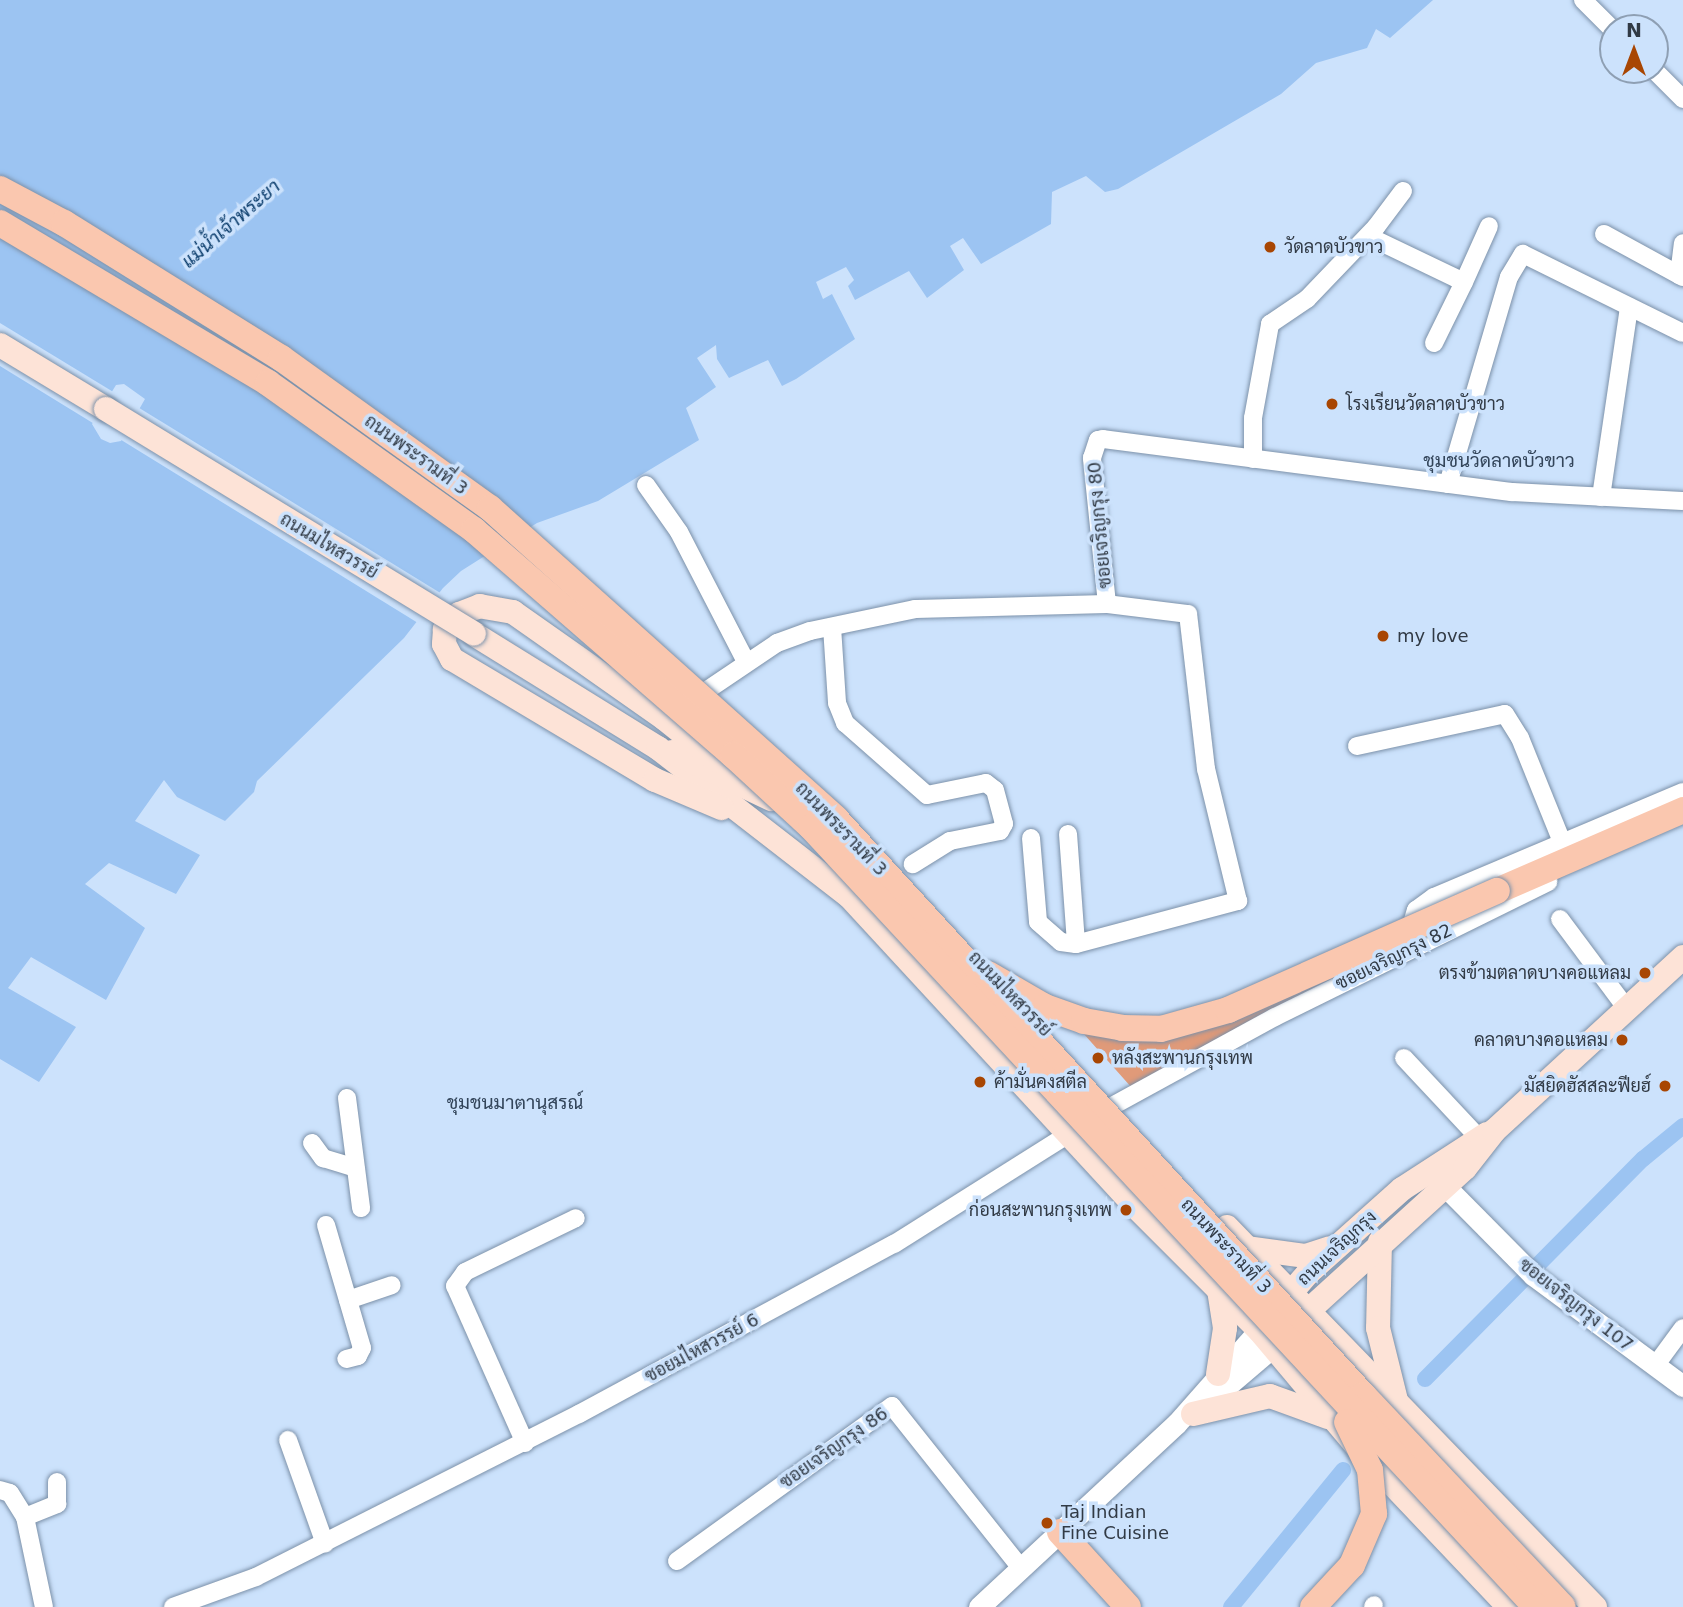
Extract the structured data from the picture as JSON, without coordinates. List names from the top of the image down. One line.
{"streets":{"main road":["ถนนพระรามที่ 3","ถนนมไหสวรรย์","ถนนเจริญกรุง"],"street":["ซอยเจริญกรุง 80","ซอยเจริญกรุง 82","ซอยเจริญกรุง 107","ซอยมไหสวรรย์ 6","ซอยเจริญกรุง 86"]},"crossings":[["ถนนมไหสวรรย์","ซอยเจริญกรุง 82"],["ถนนมไหสวรรย์","ถนนเจริญกรุง"],["ถนนมไหสวรรย์","ซอยมไหสวรรย์ 6"],["ถนนเจริญกรุง","ซอยเจริญกรุง 107"],["ถนนเจริญกรุง","ซอยเจริญกรุง 86"]],"districts":["ชุมชนวัดลาดบัวขาว","ชุมชนมาตานุสรณ์"],"water":["แม่น้ำเจ้าพระยา"],"places":["วัดลาดบัวขาว","โรงเรียนวัดลาดบัวขาว","my love","ตรงข้ามตลาดบางคอแหลม","คลาดบางคอแหลม","หลังสะพานกรุงเทพ","ค้ามั่นคงสตีล","มัสยิดฮัสสละฟียฮ์","ก่อนสะพานกรุงเทพ","Taj Indian Fine Cuisine"],"north":"top"}
